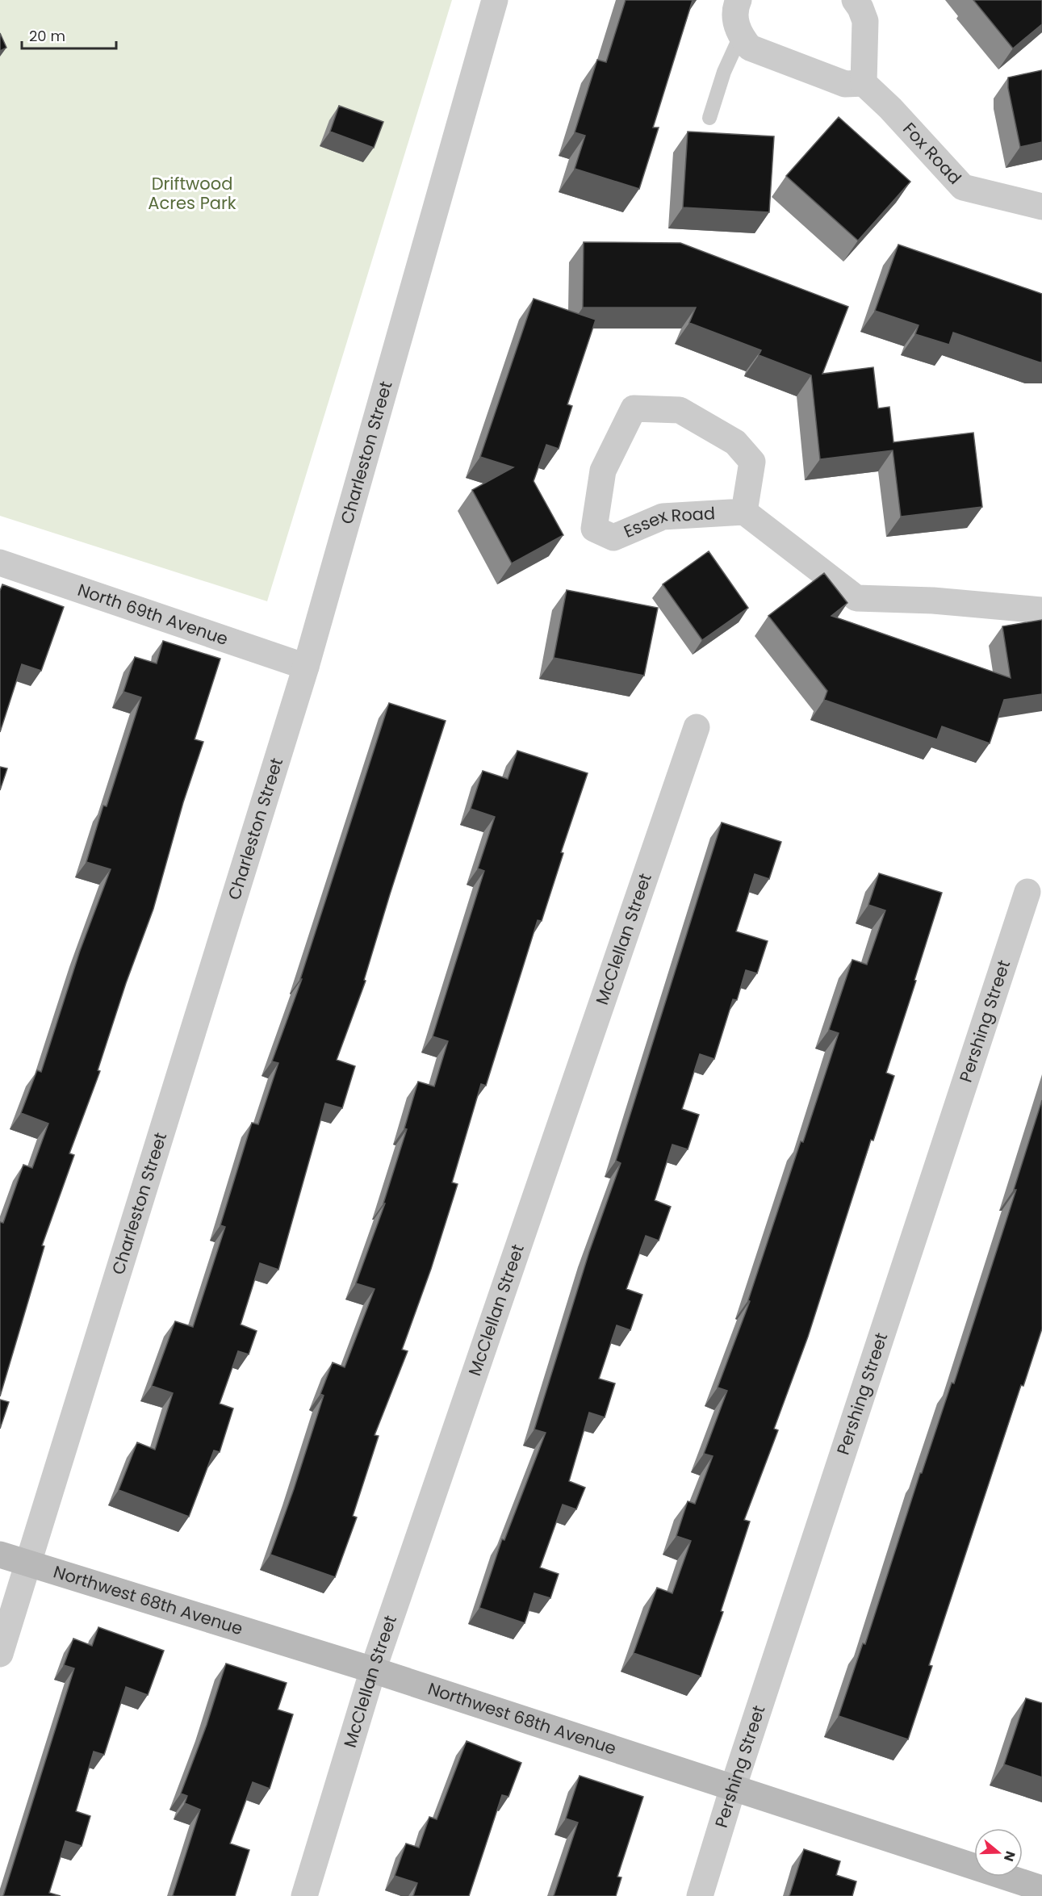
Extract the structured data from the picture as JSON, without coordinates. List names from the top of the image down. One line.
{"streets":{"street":["Fox Road","Charleston Street","Essex Road","North 69th Avenue","McClellan Street","Pershing Street","Northwest 68th Avenue"]},"crossings":[["Charleston Street","North 69th Avenue"],["Charleston Street","Northwest 68th Avenue"],["McClellan Street","Northwest 68th Avenue"],["Pershing Street","Northwest 68th Avenue"]],"parks":["Driftwood Acres Park"],"scale_bar":"20 m","north":"right"}
